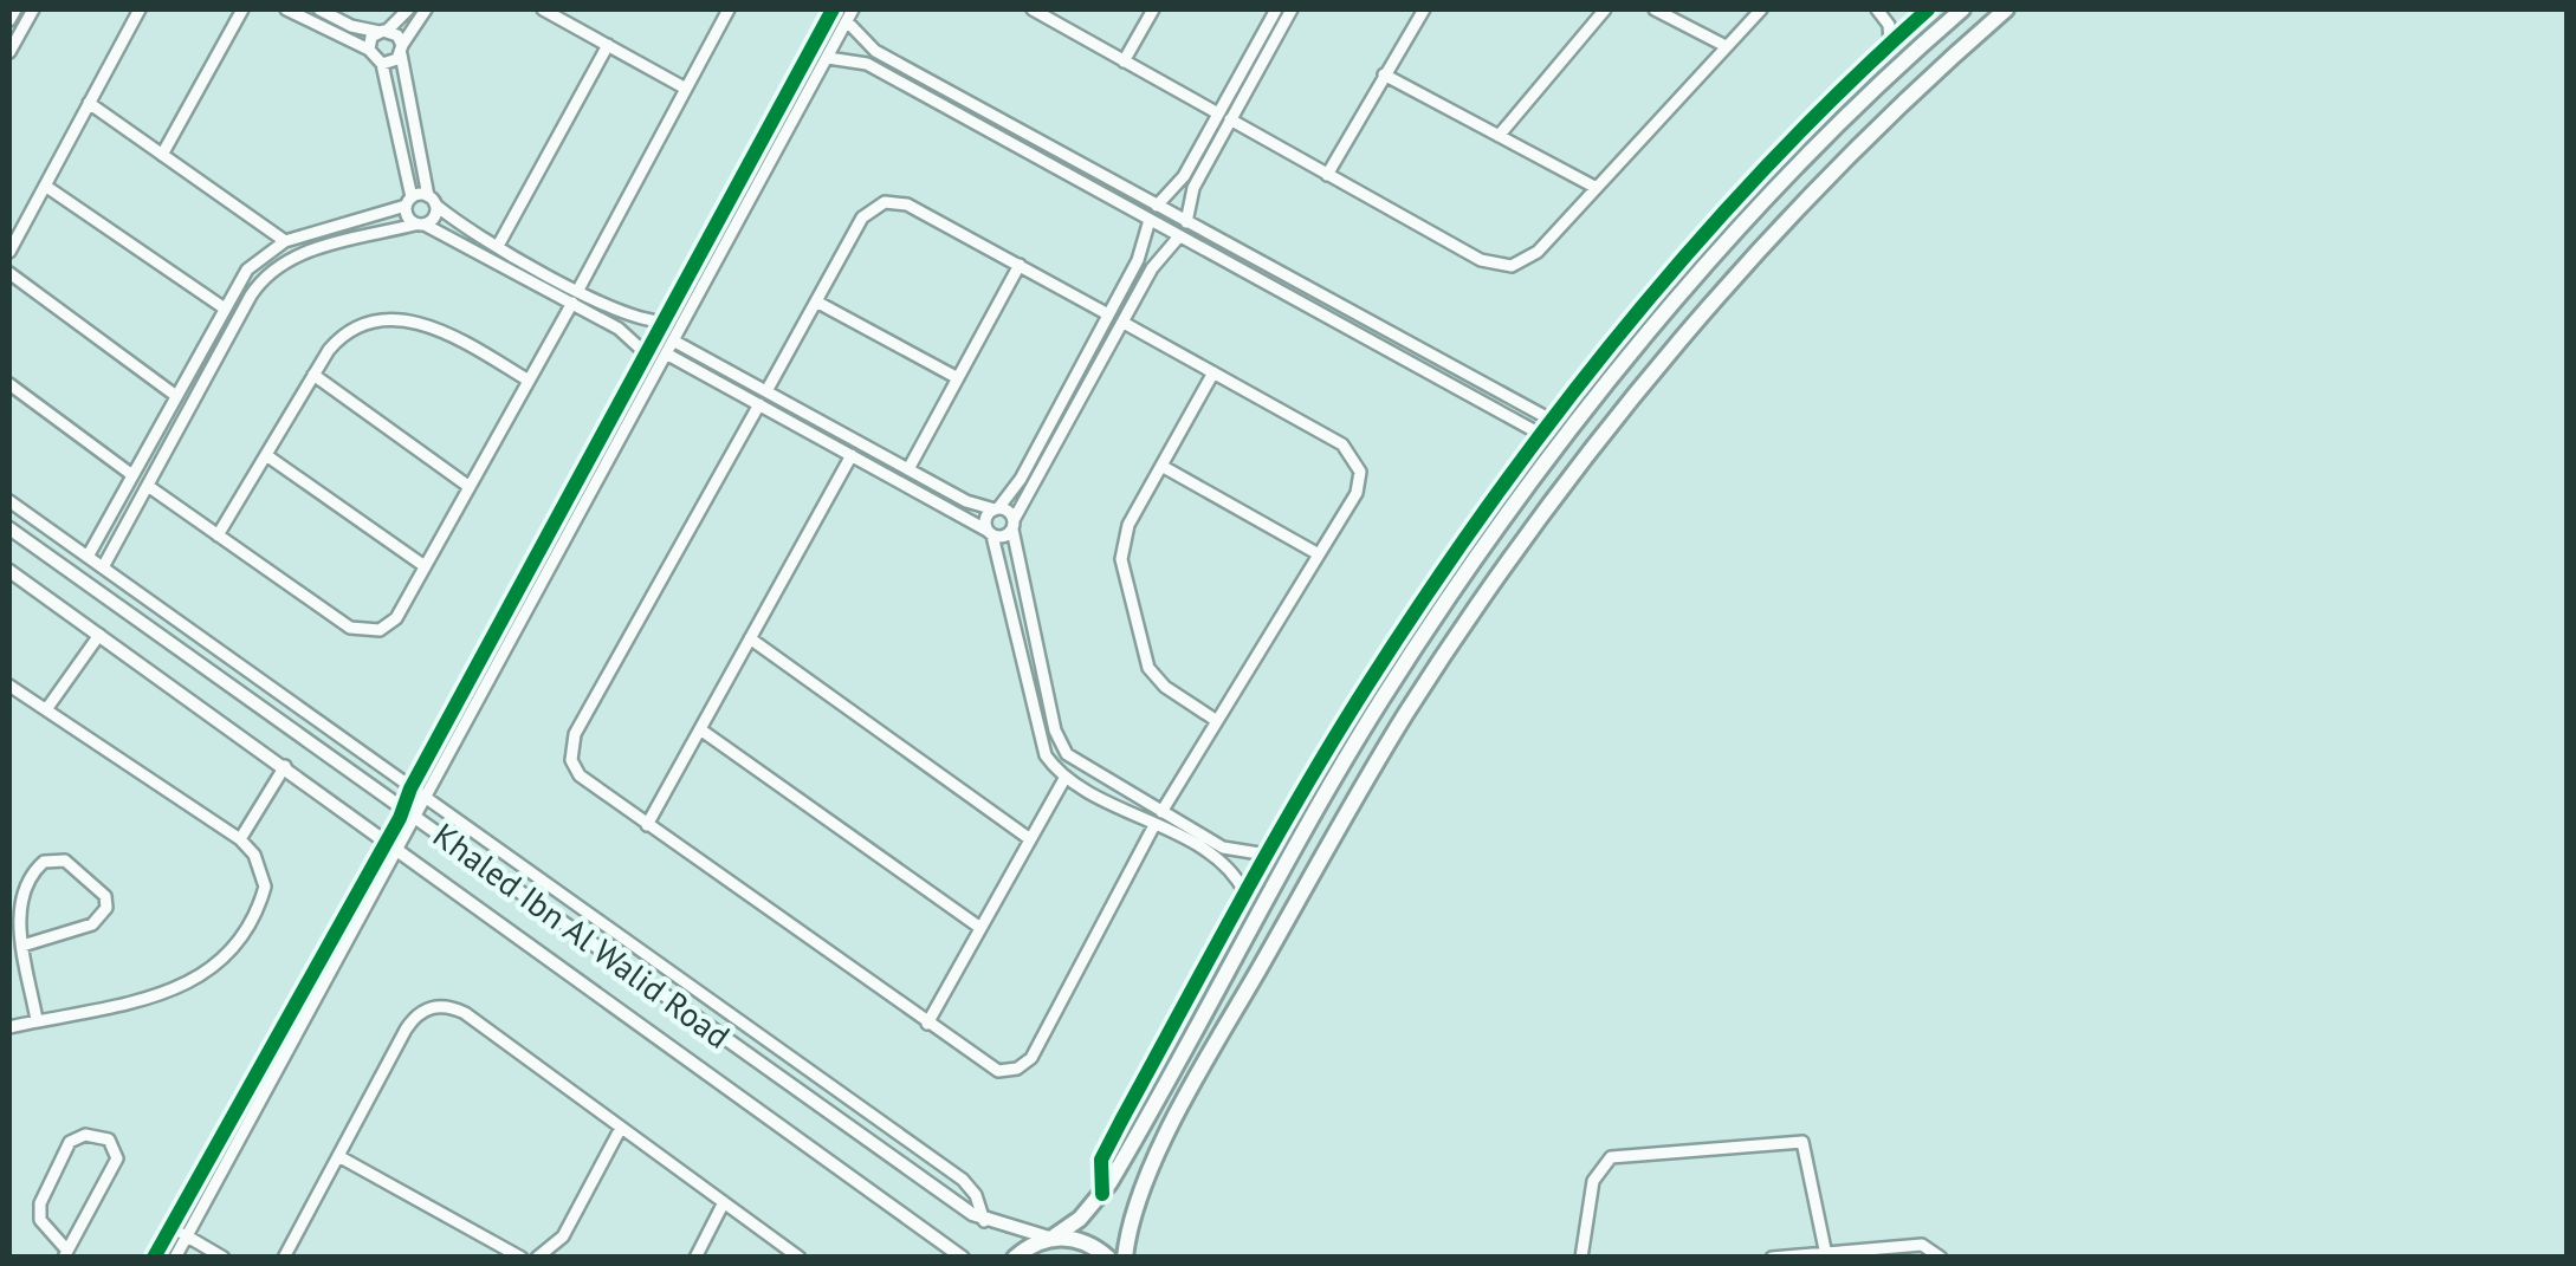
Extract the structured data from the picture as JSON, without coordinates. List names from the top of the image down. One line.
{"streets":{"street":["Khaled Ibn Al Walid Road"]}}
